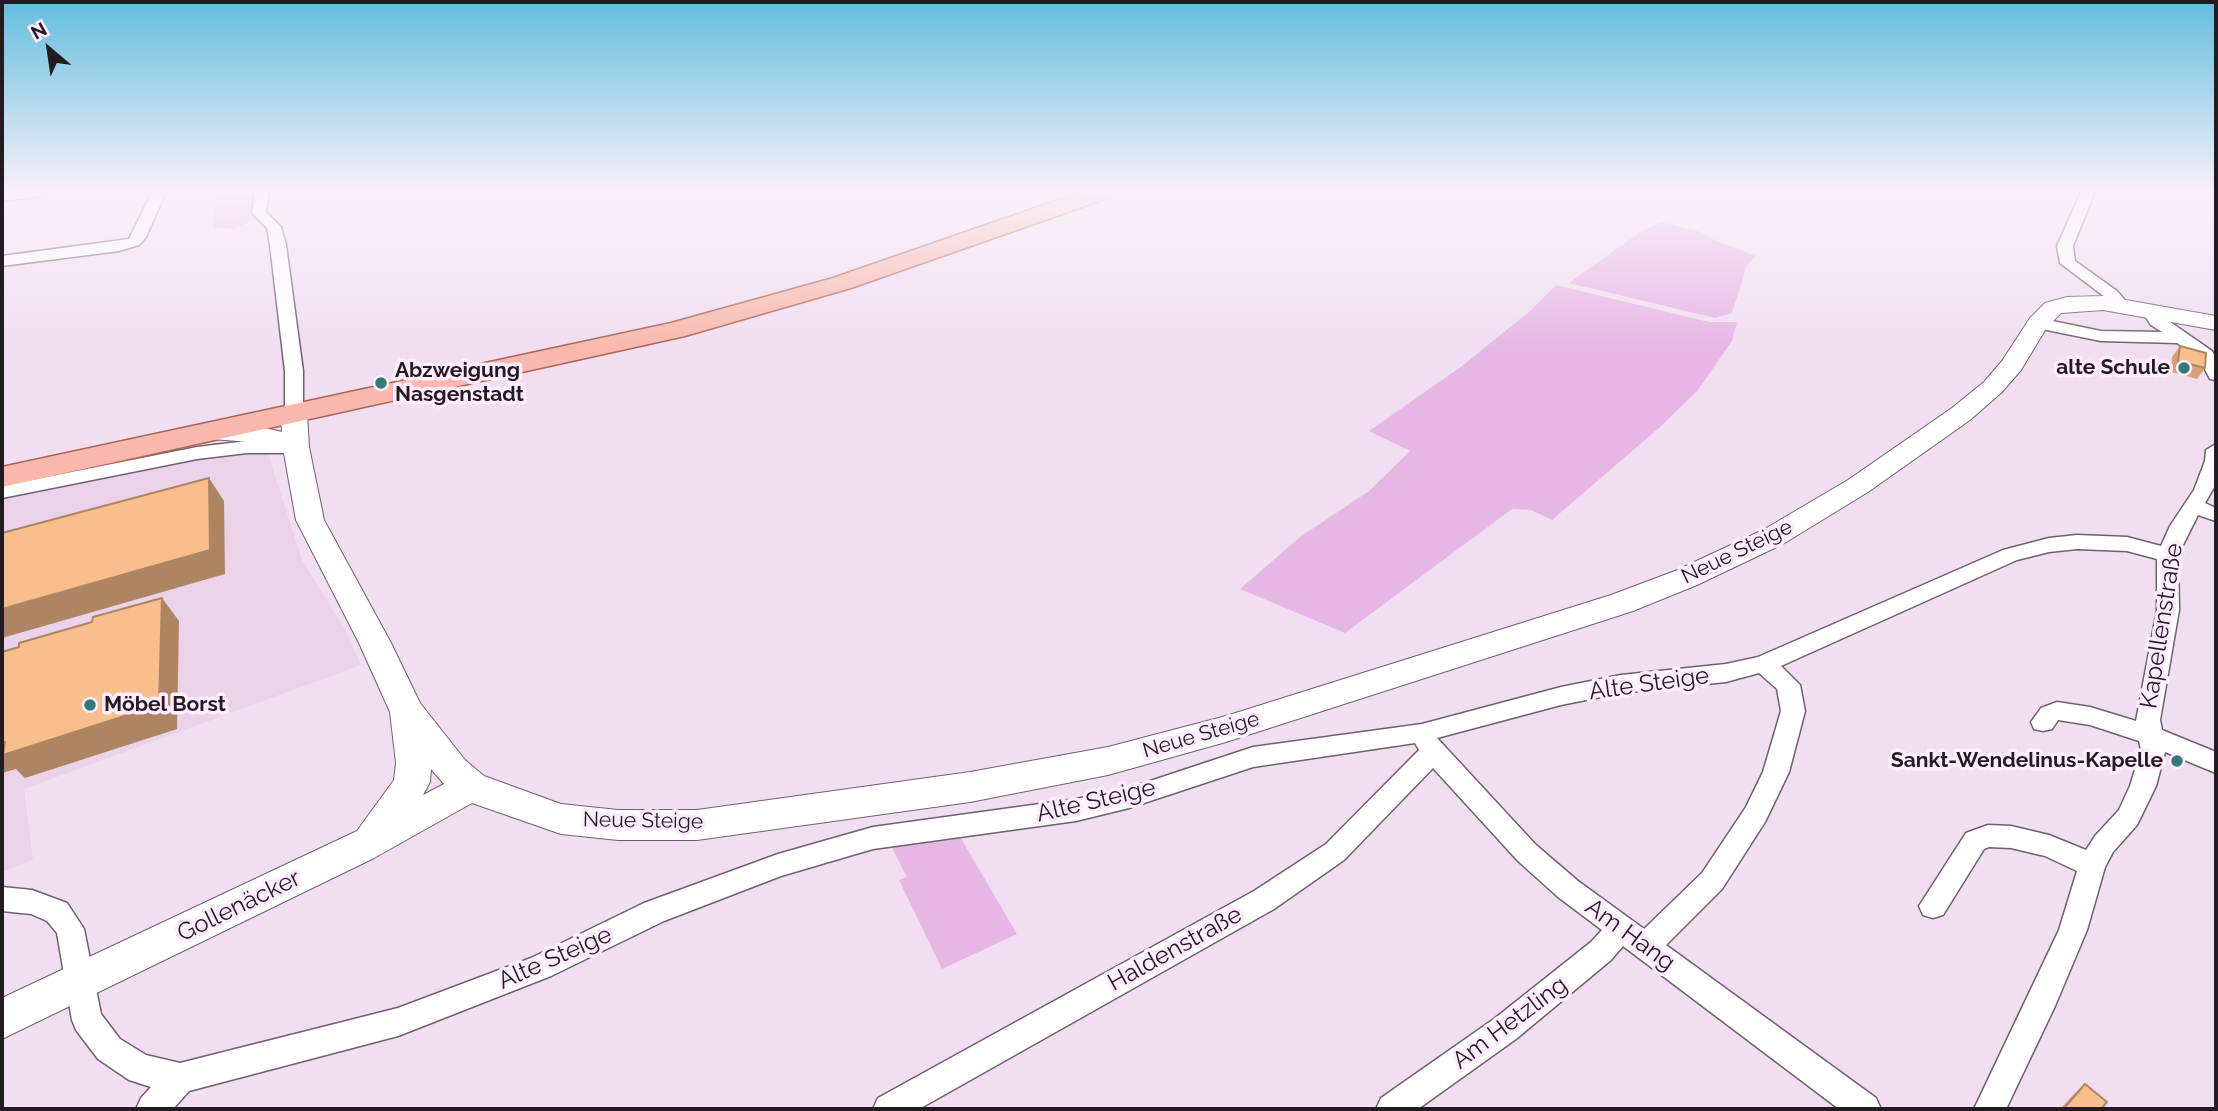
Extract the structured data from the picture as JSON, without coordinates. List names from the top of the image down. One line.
{"streets":{"main road":["Neue Steige","Gollenäcker"],"street":["Kapellenstraße","Alte Steige","Am Hang","Haldenstraße","Am Hetzling"]},"crossings":[["Neue Steige","Gollenäcker"],["Kapellenstraße","Alte Steige"],["Alte Steige","Gollenäcker"],["Alte Steige","Am Hang"],["Alte Steige","Haldenstraße"],["Am Hang","Haldenstraße"],["Am Hang","Am Hetzling"]],"places":["alte Schule","Abzweigung Nasgenstadt","Möbel Borst","Sankt-Wendelinus-Kapelle"],"north":"top left"}
